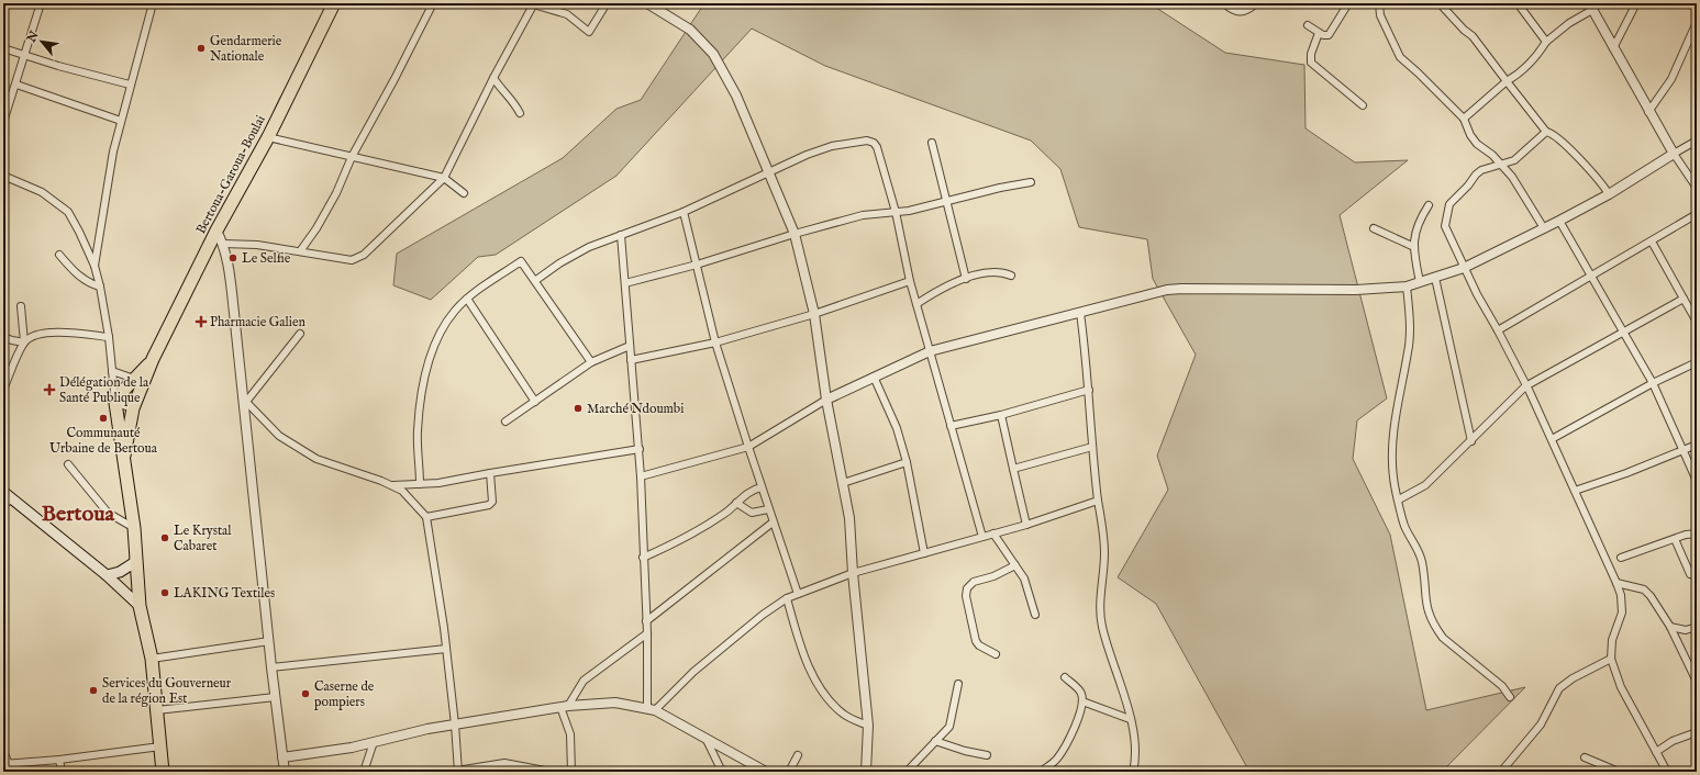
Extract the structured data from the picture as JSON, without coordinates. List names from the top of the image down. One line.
{"streets":{"highway":["Bertoua-Garoua-Boulai"]},"districts":["Bertoua"],"places":{"other":["Gendarmerie Nationale","Le Selfie","Marché Ndoumbi","Communauté Urbaine de Bertoua","Le Krystal Cabaret","LAKING Textiles","Services du Gouverneur de la région Est","Caserne de pompiers"],"health":["Pharmacie Galien","Délégation de la Santé Publique"]},"north":"top left"}
